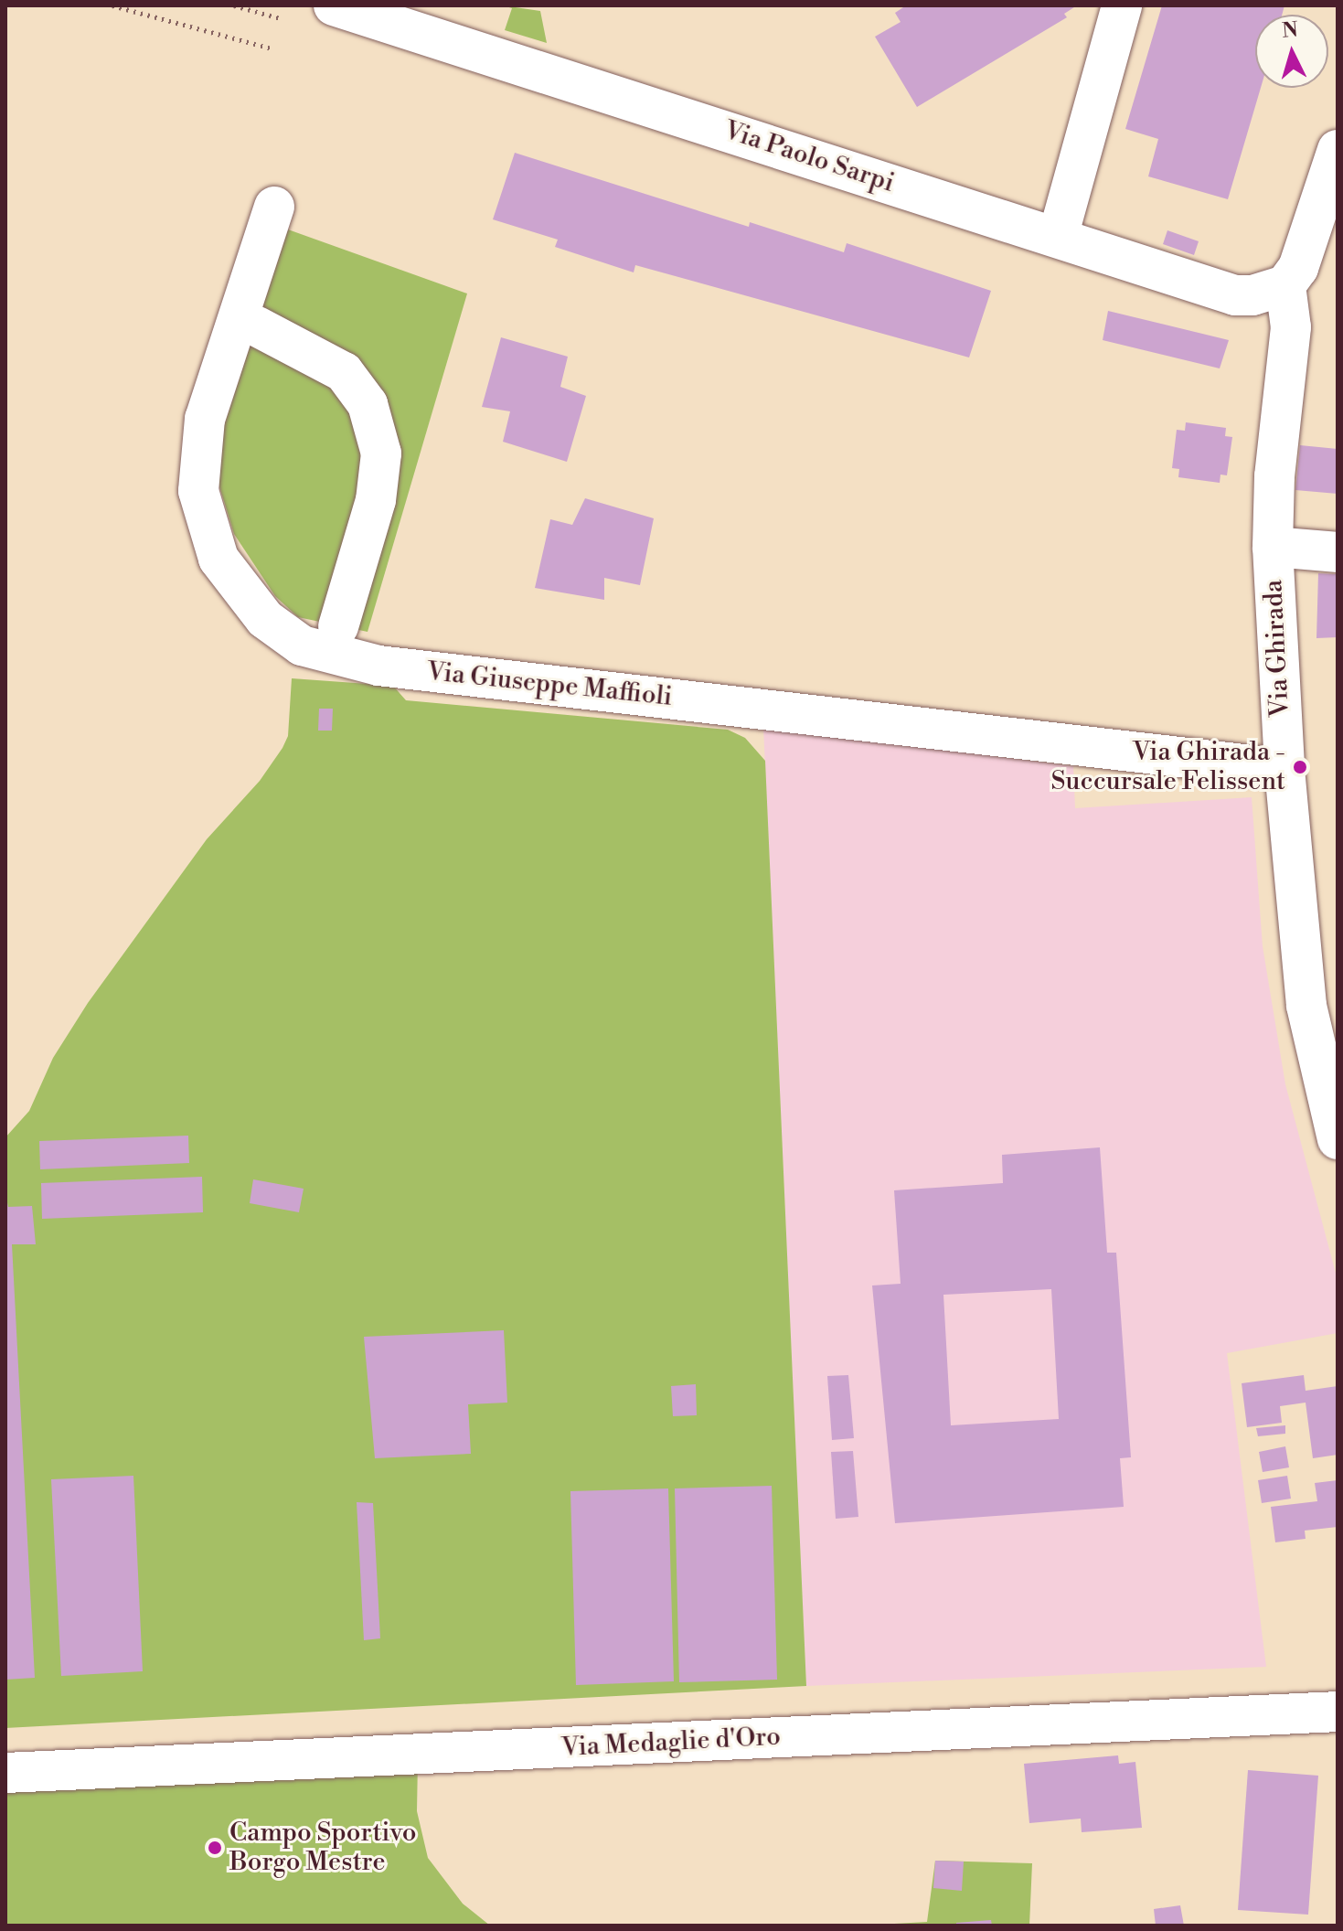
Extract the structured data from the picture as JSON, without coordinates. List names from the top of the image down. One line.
{"streets":{"street":["Via Paolo Sarpi","Via Ghirada","Via Giuseppe Maffioli","Via Medaglie d'Oro"]},"crossings":[["Via Paolo Sarpi","Via Ghirada"],["Via Ghirada","Via Giuseppe Maffioli"]],"places":["Via Ghirada - Succursale Felissent","Campo Sportivo Borgo Mestre"],"north":"top"}
